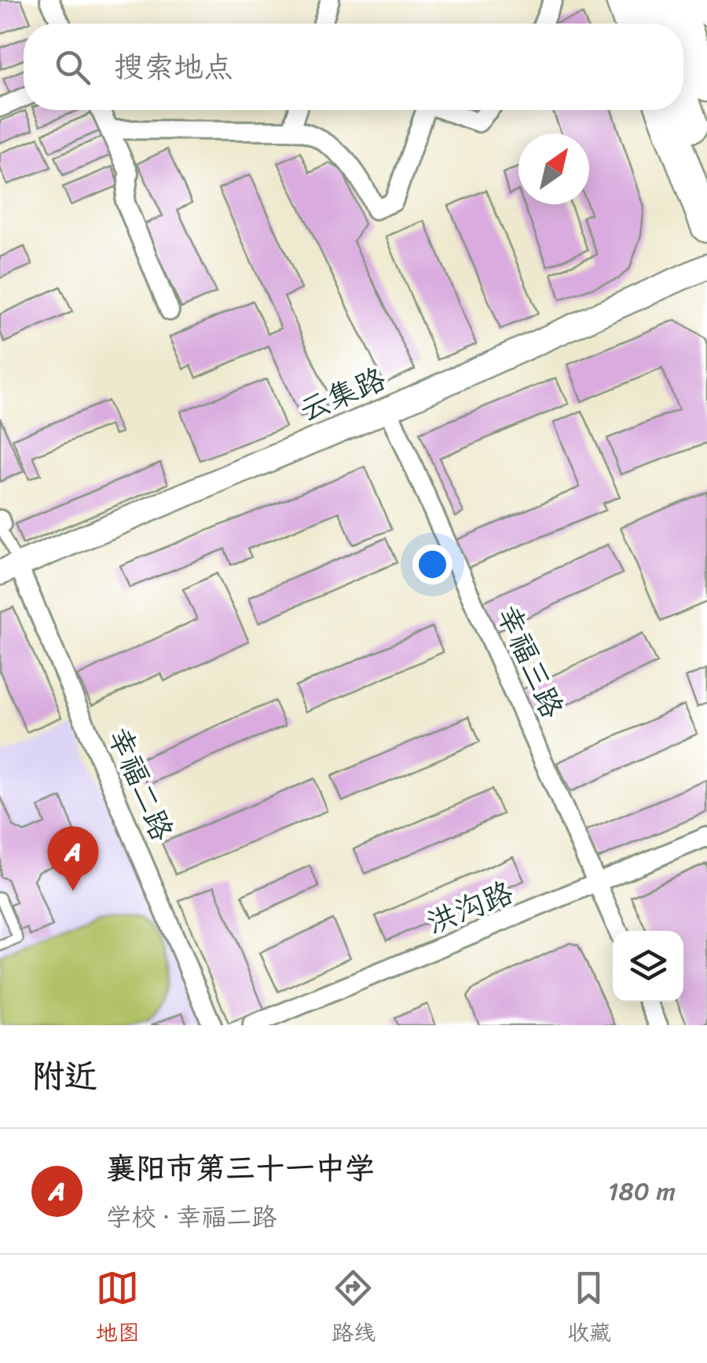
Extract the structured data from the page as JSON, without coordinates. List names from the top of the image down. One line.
{"streets":{"street":["云集路","幸福三路","幸福二路","洪沟路"]},"crossings":[["云集路","幸福三路"],["云集路","幸福二路"],["幸福三路","洪沟路"]],"north":"top right","page":{"search":"搜索地点","pins":"A","heading":"附近","list":[{"mark":"A","name":"襄阳市第三十一中学","note":"学校 · 幸福二路","value":"180 m"}],"nav":["地图","路线","收藏"]}}
